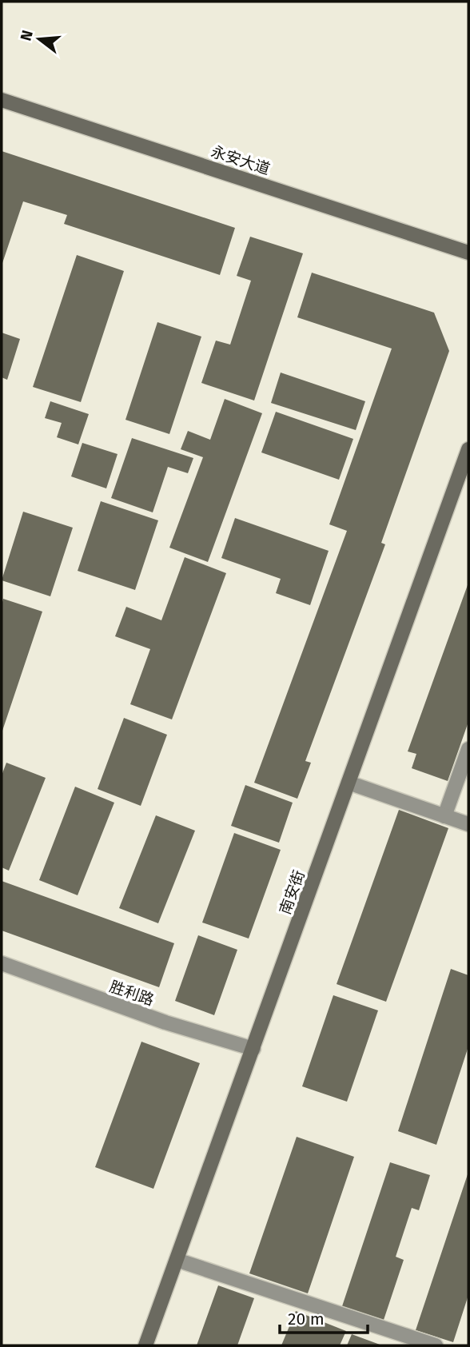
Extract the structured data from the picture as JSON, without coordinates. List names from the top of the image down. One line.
{"streets":{"main road":["永安大道","南安街"],"street":["胜利路"]},"crossings":[["南安街","胜利路"]],"scale_bar":"20 m","north":"left"}
